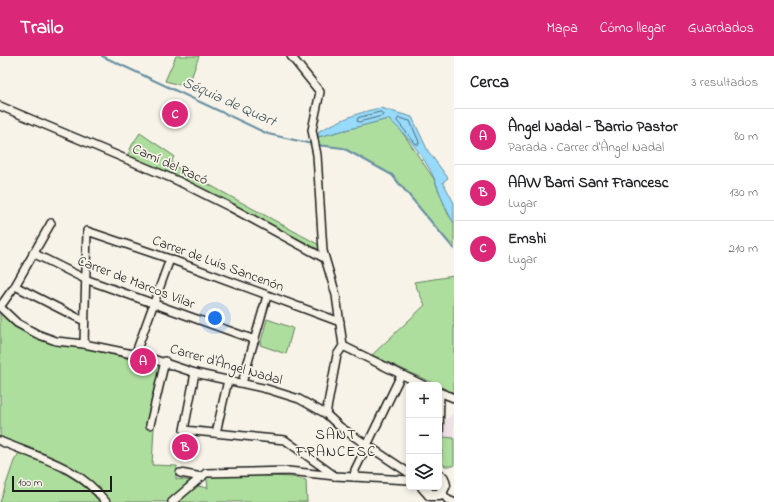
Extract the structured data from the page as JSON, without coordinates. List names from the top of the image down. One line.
{"streets":{"street":["Camí del Racó","Carrer de Luis Sancenón","Carrer de Marcos Vilar","Carrer d'Àngel Nadal"]},"crossings":[["Carrer de Luis Sancenón","Carrer de Marcos Vilar"]],"districts":["SANT FRANCESC"],"water":["Séquia de Quart"],"scale_bar":"100 m","page":{"header":"Trailo","nav":["Mapa","Cómo llegar","Guardados"],"heading":["Cerca","3 resultados"],"pins":["C","A","B"],"list":[{"mark":"A","name":"Àngel Nadal - Barrio Pastor","note":"Parada · Carrer d'Àngel Nadal","value":"80 m"},{"mark":"B","name":"AAVV Barri Sant Francesc","note":"Lugar","value":"130 m"},{"mark":"C","name":"Emshi","note":"Lugar","value":"210 m"}],"map_buttons":["+","−"],"scale":"100 m"}}
